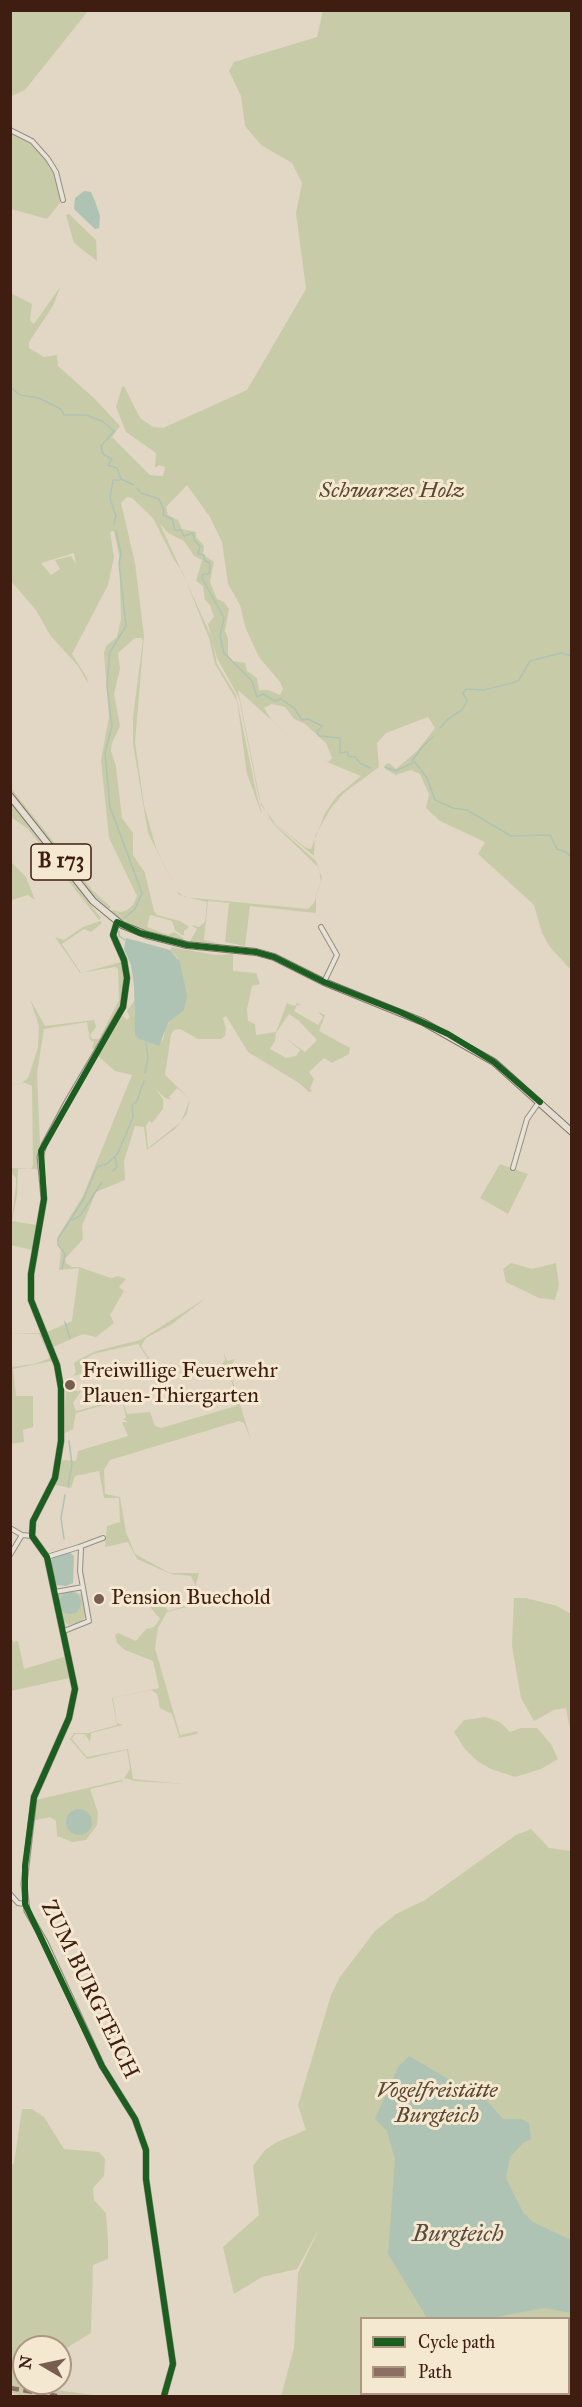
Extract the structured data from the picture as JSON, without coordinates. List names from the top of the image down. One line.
{"streets":{"main road":["B 173"],"street":["ZUM BURGTEICH"]},"water":["Burgteich"],"parks":["Schwarzes Holz","Vogelfreistätte Burgteich"],"places":["Freiwillige Feuerwehr Plauen-Thiergarten","Pension Buechold"],"legend":["Cycle path","Path"],"north":"left"}
